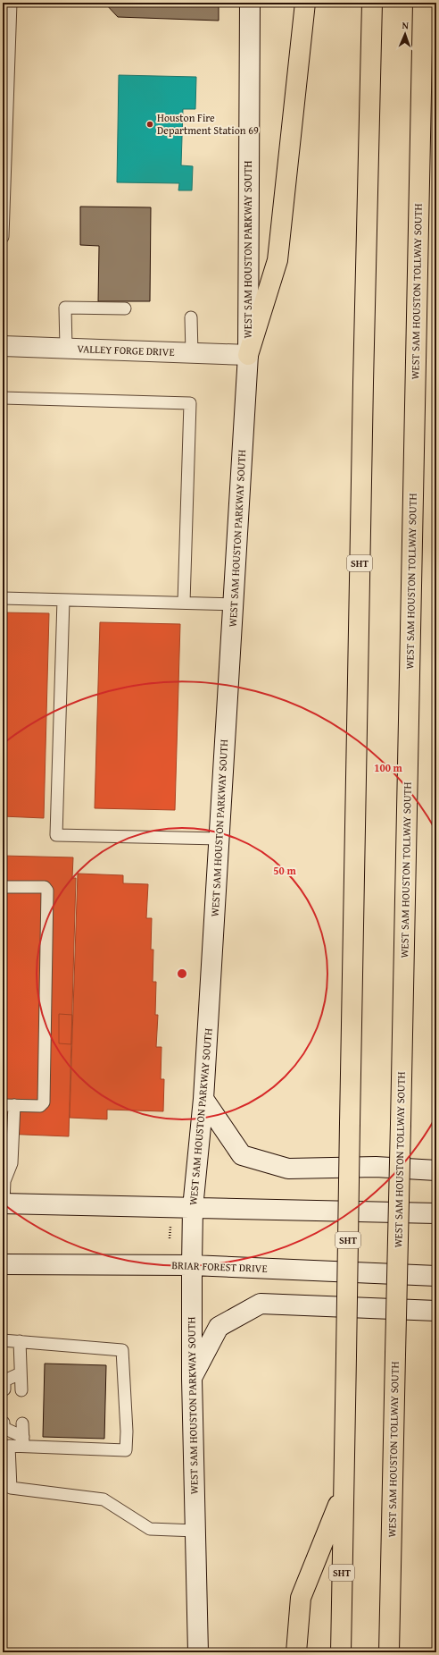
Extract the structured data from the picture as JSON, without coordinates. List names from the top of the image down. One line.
{"streets":{"highway":["WEST SAM HOUSTON TOLLWAY SOUTH","SHT"],"main road":["WEST SAM HOUSTON PARKWAY SOUTH","VALLEY FORGE DRIVE","BRIAR FOREST DRIVE"]},"crossings":[["WEST SAM HOUSTON PARKWAY SOUTH","VALLEY FORGE DRIVE"],["WEST SAM HOUSTON PARKWAY SOUTH","BRIAR FOREST DRIVE"]],"places":["Houston Fire Department Station 69"],"north":"top","rings":["100 m","50 m"]}
